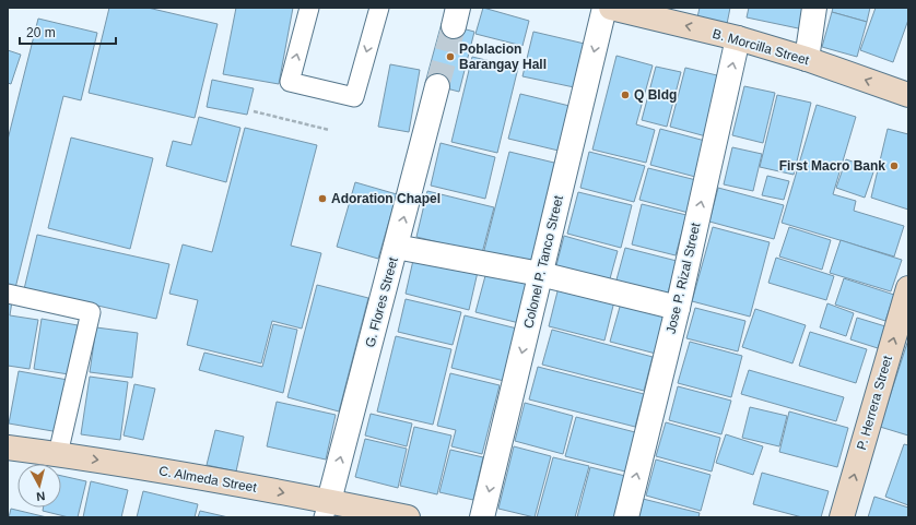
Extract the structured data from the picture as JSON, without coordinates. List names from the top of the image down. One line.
{"streets":{"main road":["B. Morcilla Street","P. Herrera Street","C. Almeda Street"],"street":["Colonel P. Tanco Street","Jose P. Rizal Street","G. Flores Street"]},"crossings":[["B. Morcilla Street","Jose P. Rizal Street"],["G. Flores Street","C. Almeda Street"]],"one_way":["B. Morcilla Street","Colonel P. Tanco Street","Jose P. Rizal Street","G. Flores Street","P. Herrera Street","C. Almeda Street"],"places":["Poblacion Barangay Hall","Q Bldg","First Macro Bank","Adoration Chapel"],"scale_bar":"20 m","north":"bottom"}
